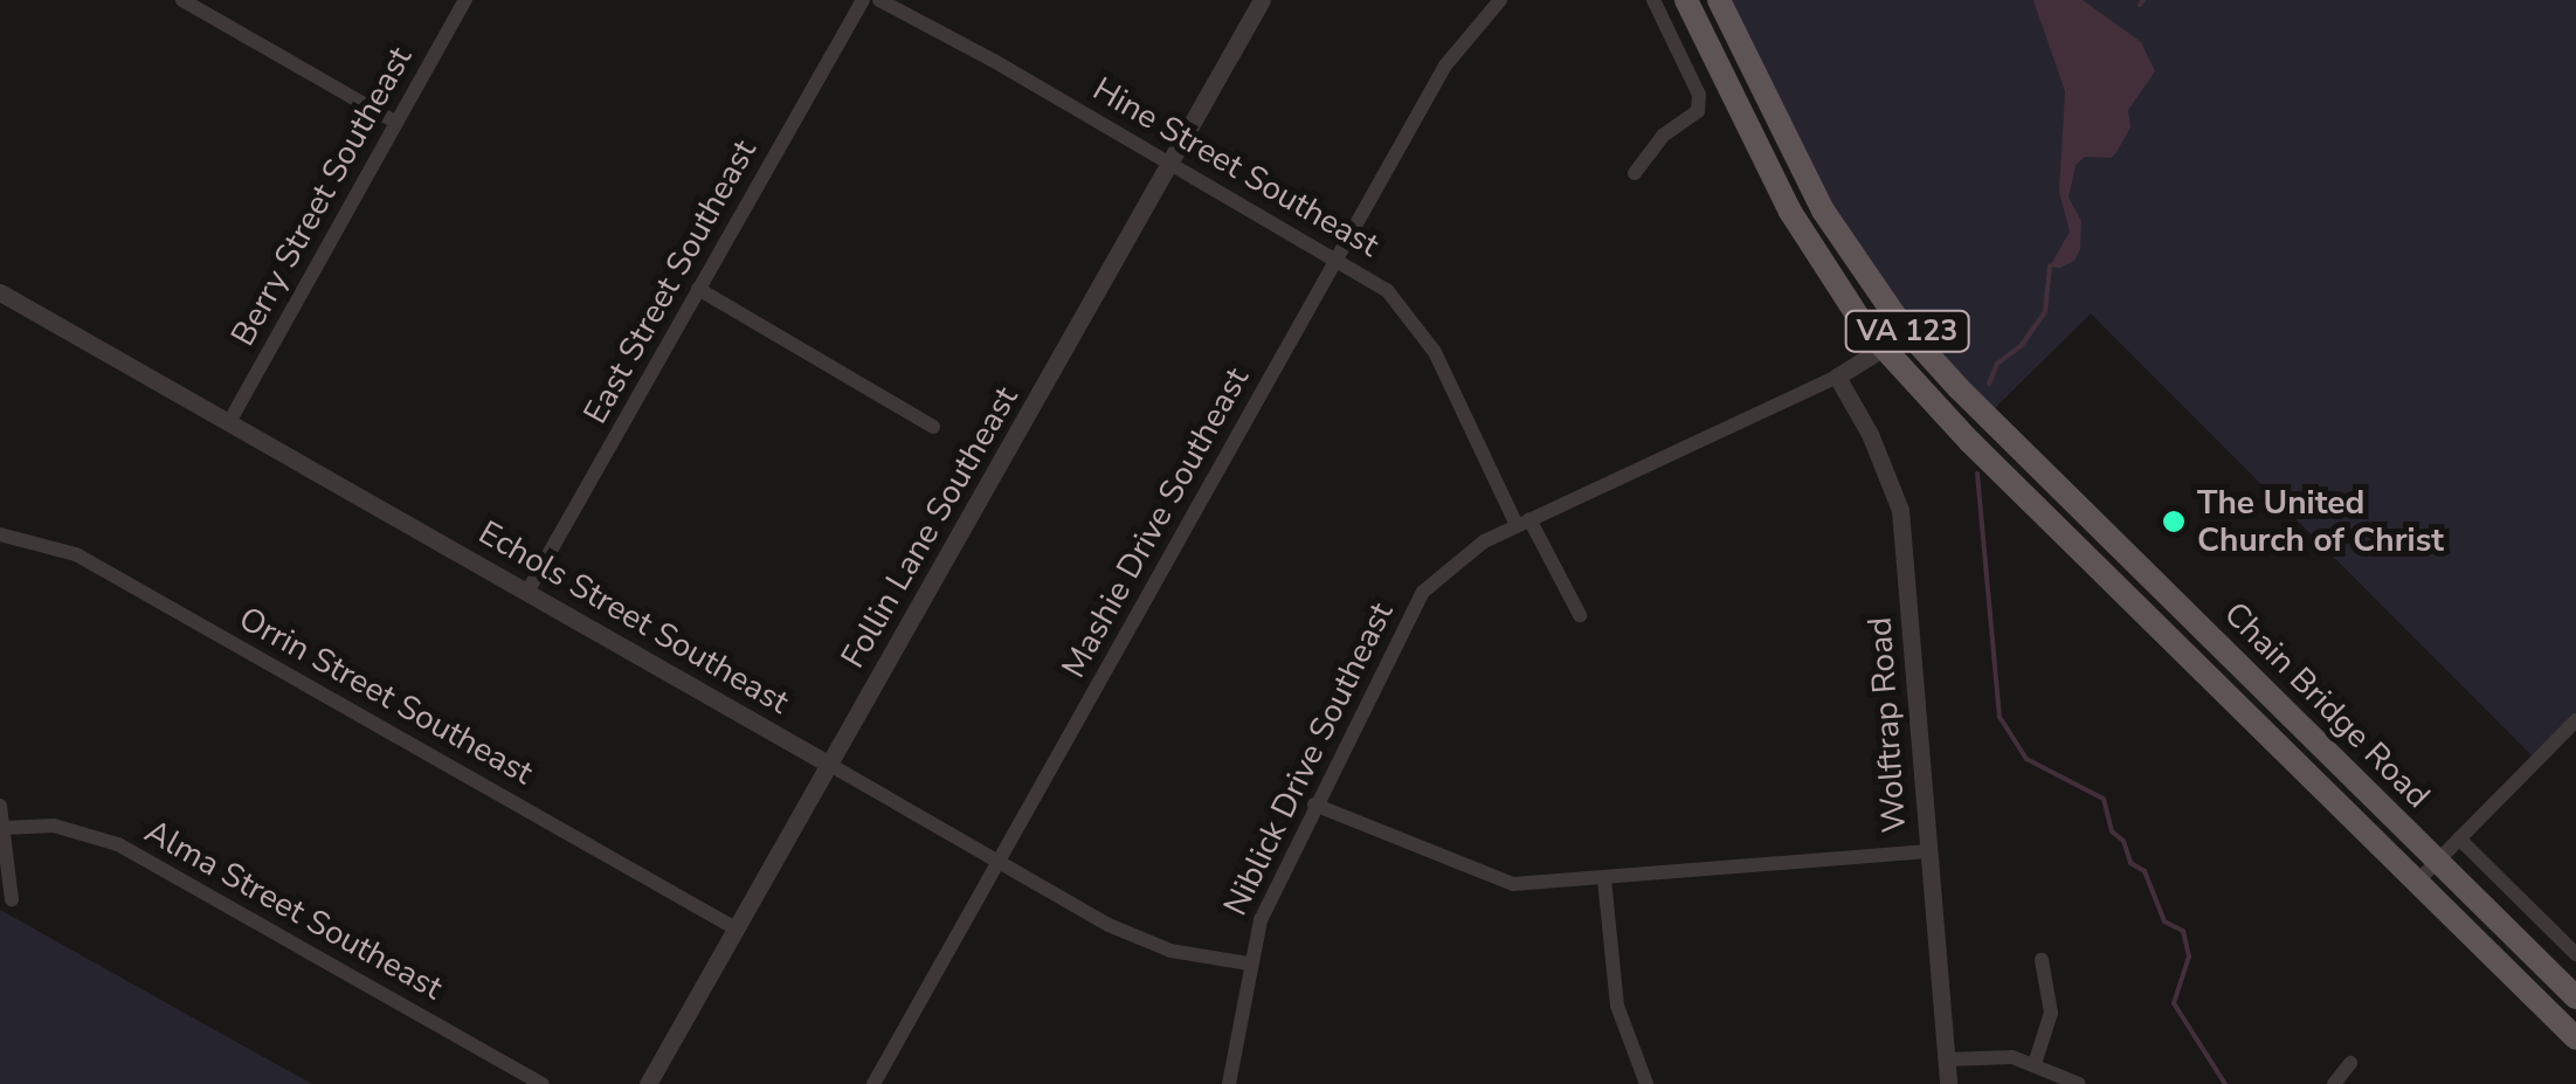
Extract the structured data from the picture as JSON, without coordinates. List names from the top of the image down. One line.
{"streets":{"main road":["VA 123","Chain Bridge Road"],"street":["Hine Street Southeast","Berry Street Southeast","East Street Southeast","Mashie Drive Southeast","Follin Lane Southeast","Echols Street Southeast","Orrin Street Southeast","Wolftrap Road","Niblick Drive Southeast","Alma Street Southeast"]},"crossings":[["Hine Street Southeast","Mashie Drive Southeast"],["Hine Street Southeast","Follin Lane Southeast"],["Hine Street Southeast","Niblick Drive Southeast"],["Berry Street Southeast","Echols Street Southeast"],["East Street Southeast","Echols Street Southeast"],["VA 123","Chain Bridge Road"],["VA 123","Niblick Drive Southeast"],["Mashie Drive Southeast","Echols Street Southeast"],["Follin Lane Southeast","Echols Street Southeast"],["Follin Lane Southeast","Orrin Street Southeast"],["Echols Street Southeast","Niblick Drive Southeast"],["Chain Bridge Road","Niblick Drive Southeast"],["Wolftrap Road","Niblick Drive Southeast"]],"places":["The United Church of Christ"]}
